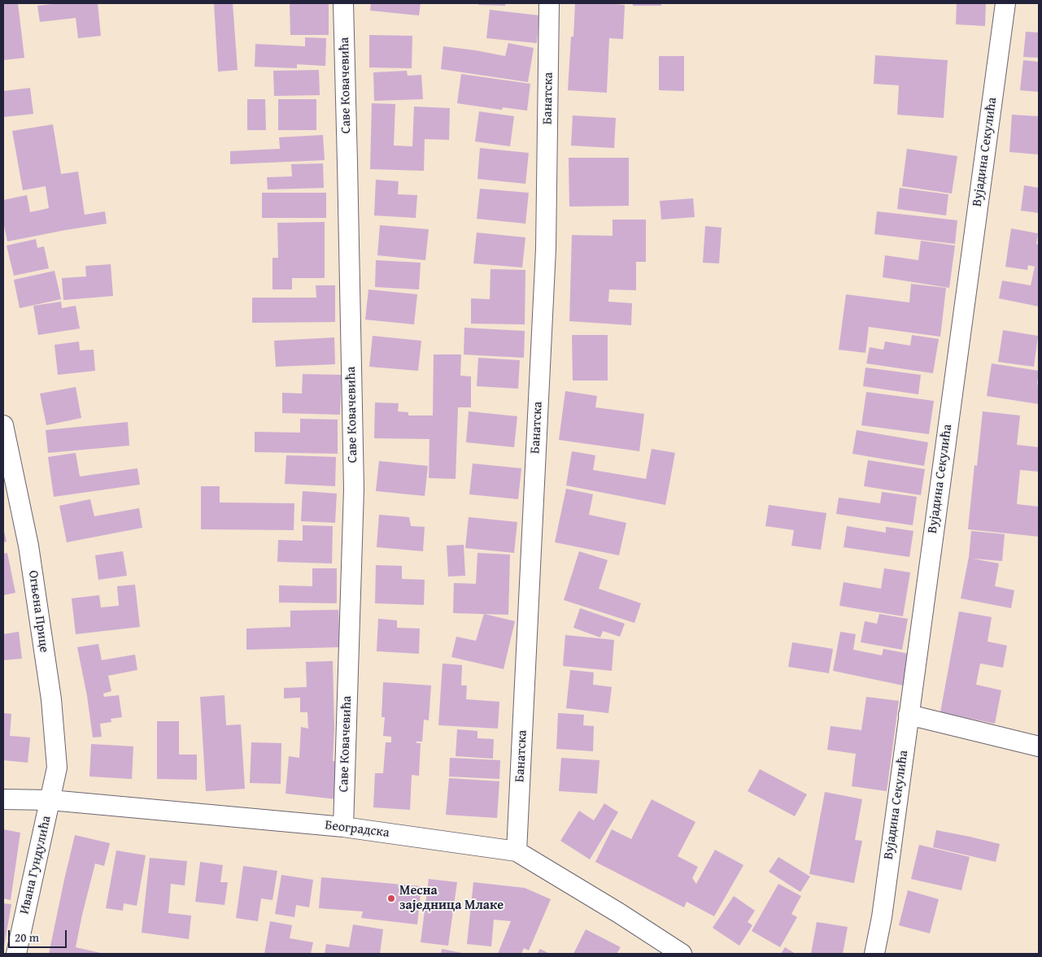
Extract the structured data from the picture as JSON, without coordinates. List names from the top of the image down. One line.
{"streets":{"street":["Саве Ковачевића","Банатска","Вујадина Секулића","Огњена Прице","Београдска","Ивана Гундулића"]},"crossings":[["Саве Ковачевића","Београдска"],["Банатска","Београдска"],["Огњена Прице","Београдска"],["Огњена Прице","Ивана Гундулића"],["Београдска","Ивана Гундулића"]],"places":["Месна заједница Млаке"],"scale_bar":"20 m"}
